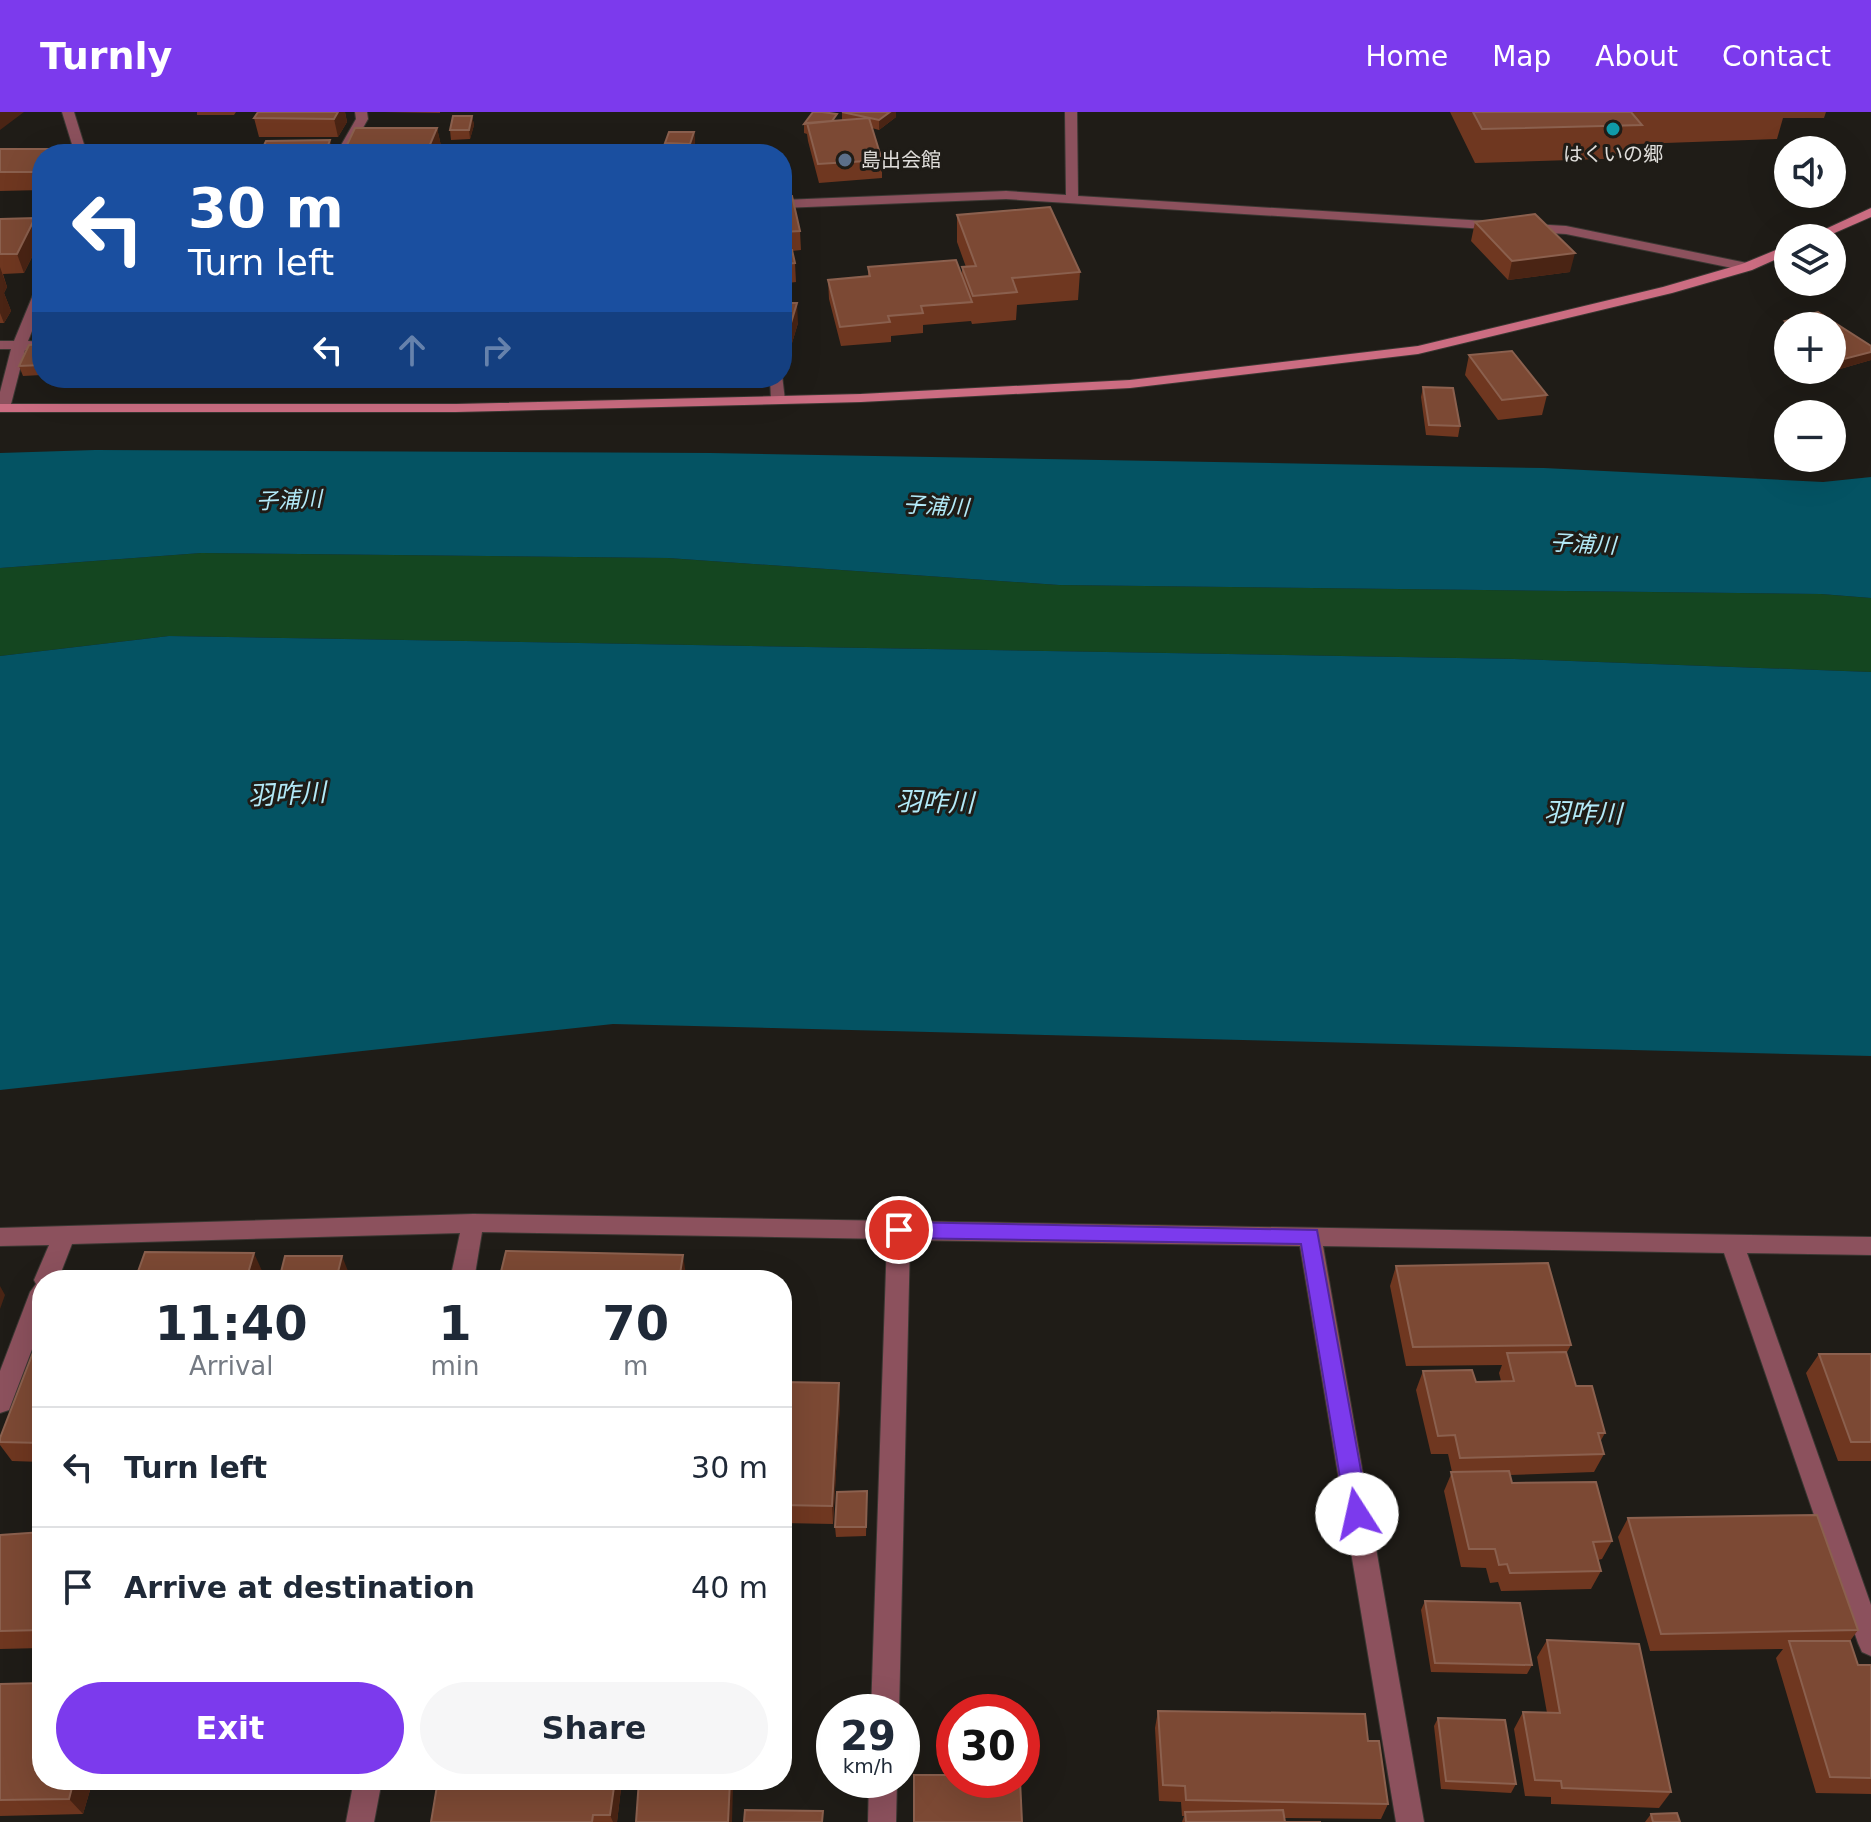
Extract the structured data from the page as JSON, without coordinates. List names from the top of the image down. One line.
{"water":["子浦川","羽咋川"],"places":["はくいの郷","島出会館"],"page":{"header":"Turnly","nav":["Home","Map","About","Contact"],"map_buttons":["+","−"],"turn":["30 m","Turn left"],"eta":["11:40","Arrival","1","min","70","m"],"list":[{"name":"Turn left","value":"30 m"},{"name":"Arrive at destination","value":"40 m"}],"buttons":["Exit","Share"],"speed":"29 km/h","limit":"30"}}
